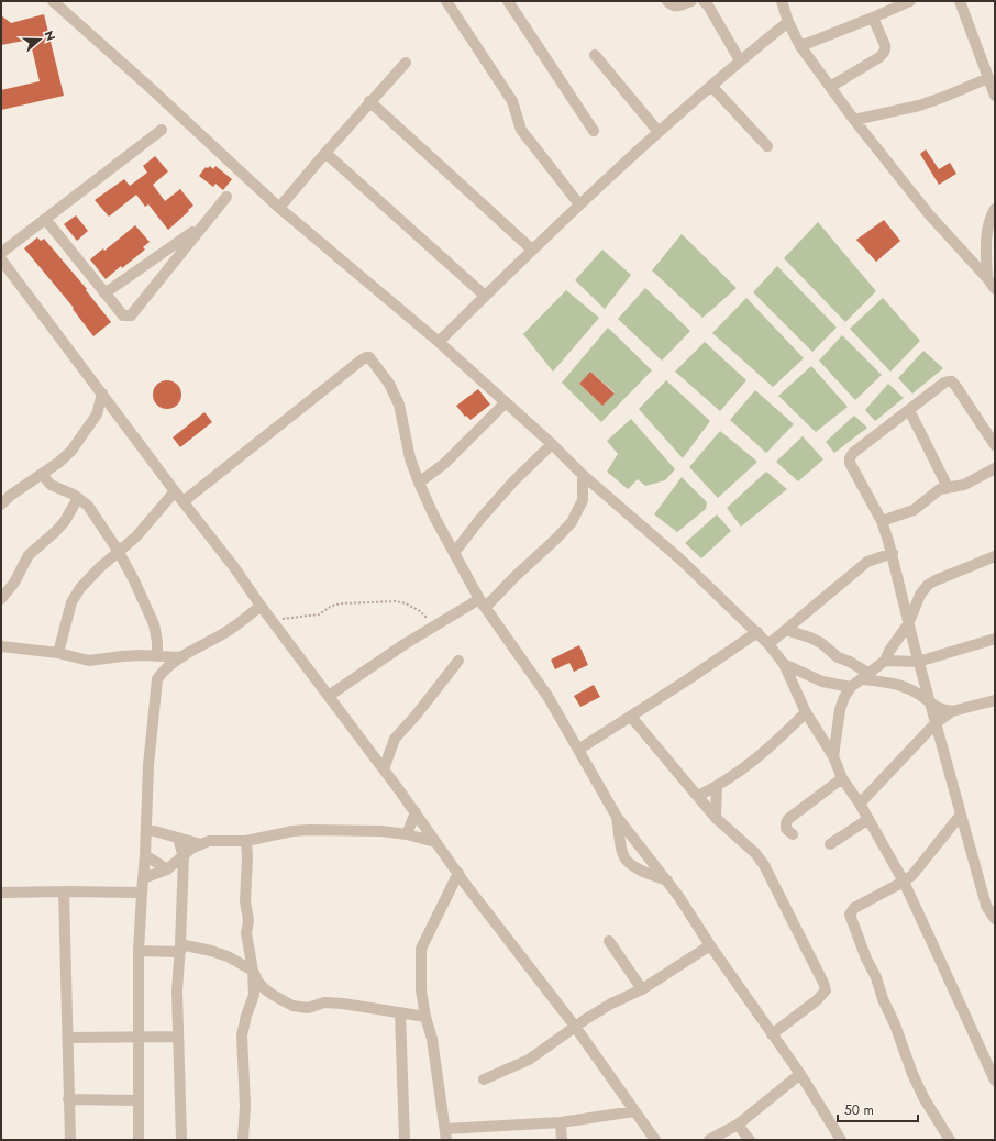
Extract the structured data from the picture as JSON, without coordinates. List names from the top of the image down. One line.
{"scale_bar":"50 m","north":"right"}
